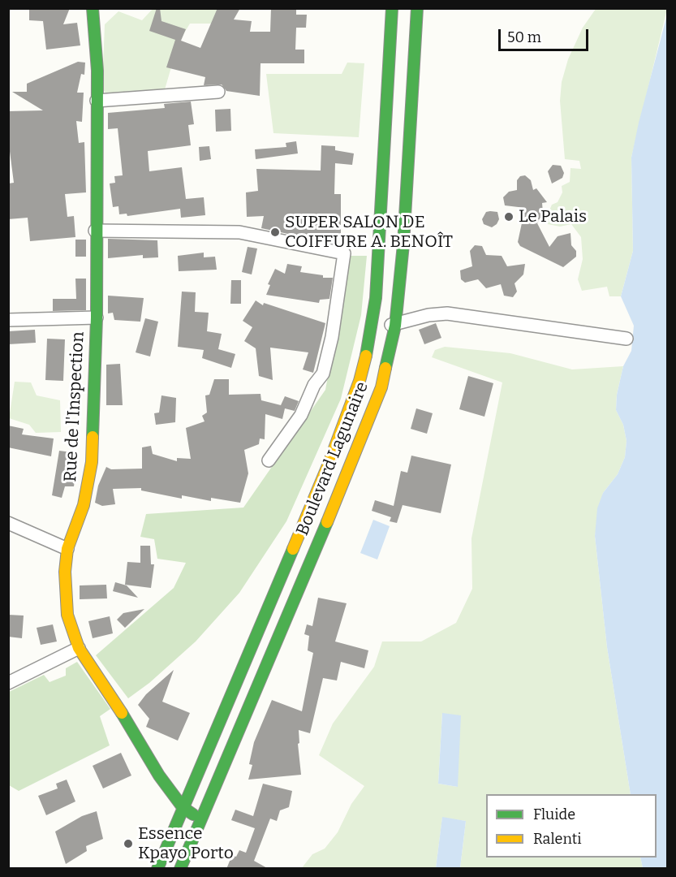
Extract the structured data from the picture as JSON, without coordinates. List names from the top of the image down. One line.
{"streets":{"main road":["Rue de l'Inspection","Boulevard Lagunaire"]},"crossings":[["Rue de l'Inspection","Boulevard Lagunaire"]],"places":["Le Palais","SUPER SALON DE COIFFURE A. BENOÎT","Essence Kpayo Porto"],"legend":["Fluide","Ralenti"],"scale_bar":"50 m"}
